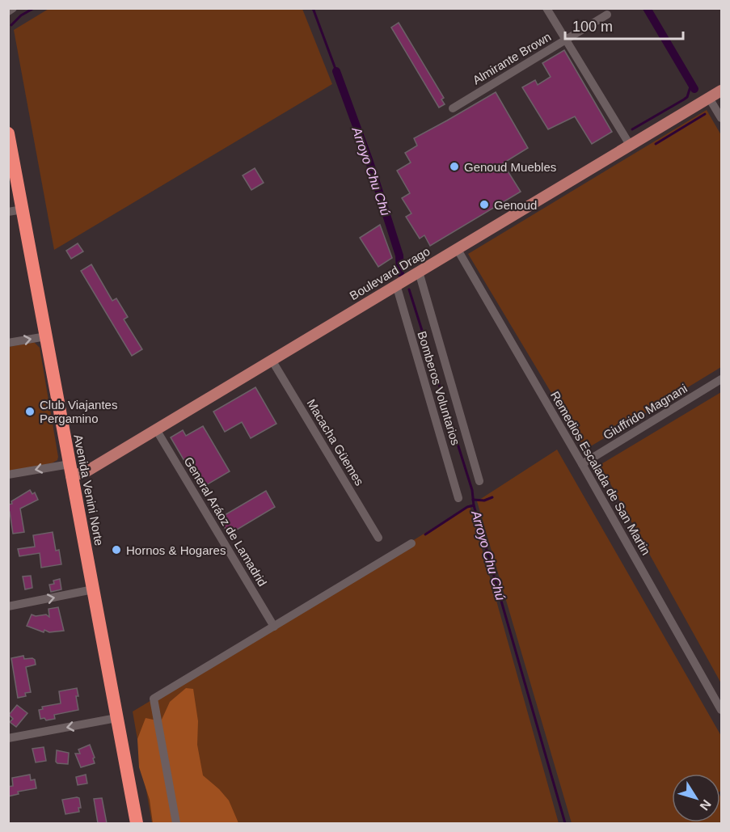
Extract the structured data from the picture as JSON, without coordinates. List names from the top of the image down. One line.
{"streets":{"highway":["Avenida Venini Norte"],"main road":["Boulevard Drago"],"street":["Almirante Brown","Bomberos Voluntarios","Giuffrido Magnani","Macacha Güemes","Remedios Escalada de San Martin","General Aráoz de Lamadrid"]},"crossings":[["Boulevard Drago","Bomberos Voluntarios"],["Boulevard Drago","Macacha Güemes"],["Boulevard Drago","Remedios Escalada de San Martin"],["Boulevard Drago","Avenida Venini Norte"],["Boulevard Drago","General Aráoz de Lamadrid"],["Giuffrido Magnani","Remedios Escalada de San Martin"]],"water":["Arroyo Chu Chú"],"places":["Genoud Muebles","Genoud","Club Viajantes Pergamino","Hornos & Hogares"],"scale_bar":"100 m","north":"bottom right"}
